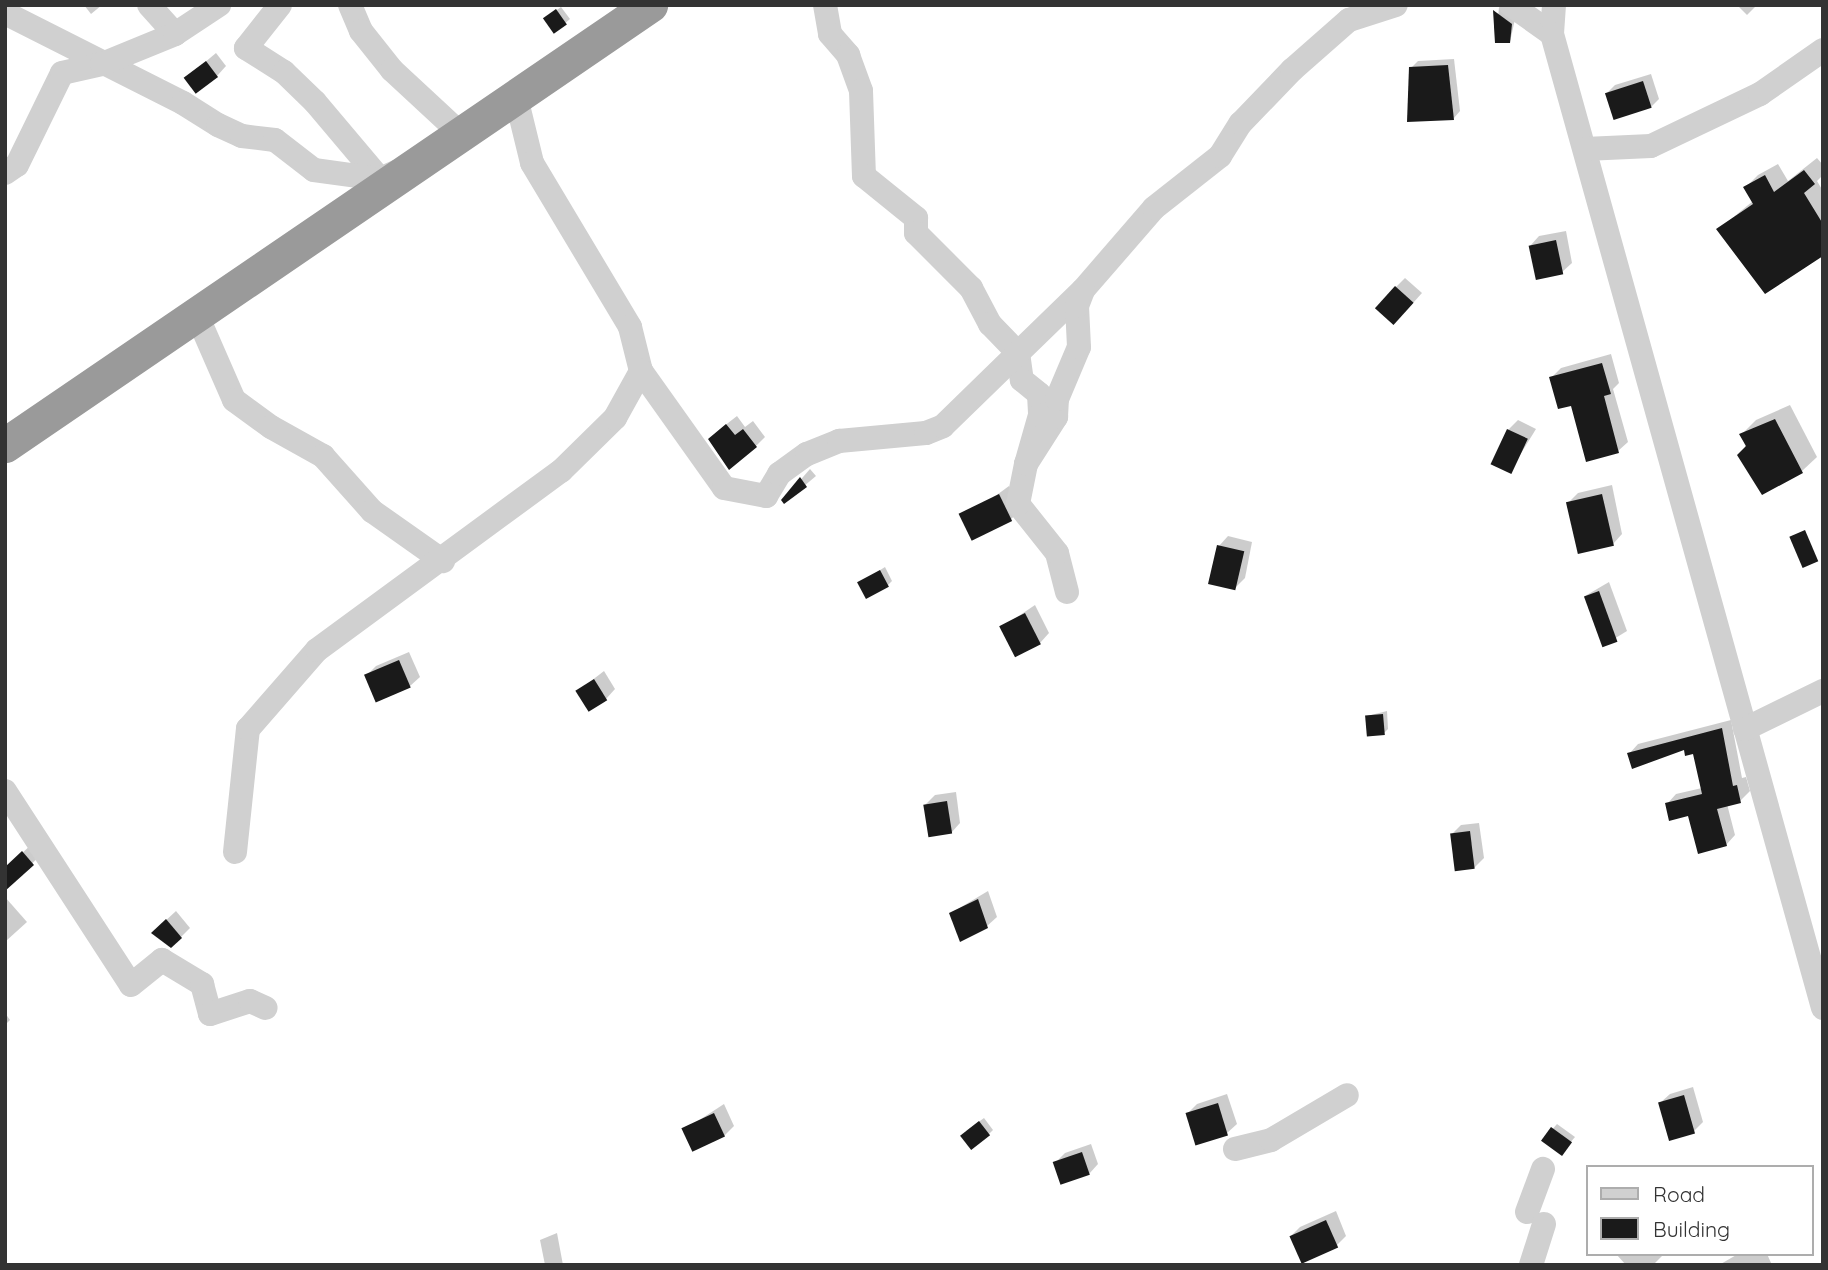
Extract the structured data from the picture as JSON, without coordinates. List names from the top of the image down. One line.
{"legend":["Road","Building"]}
